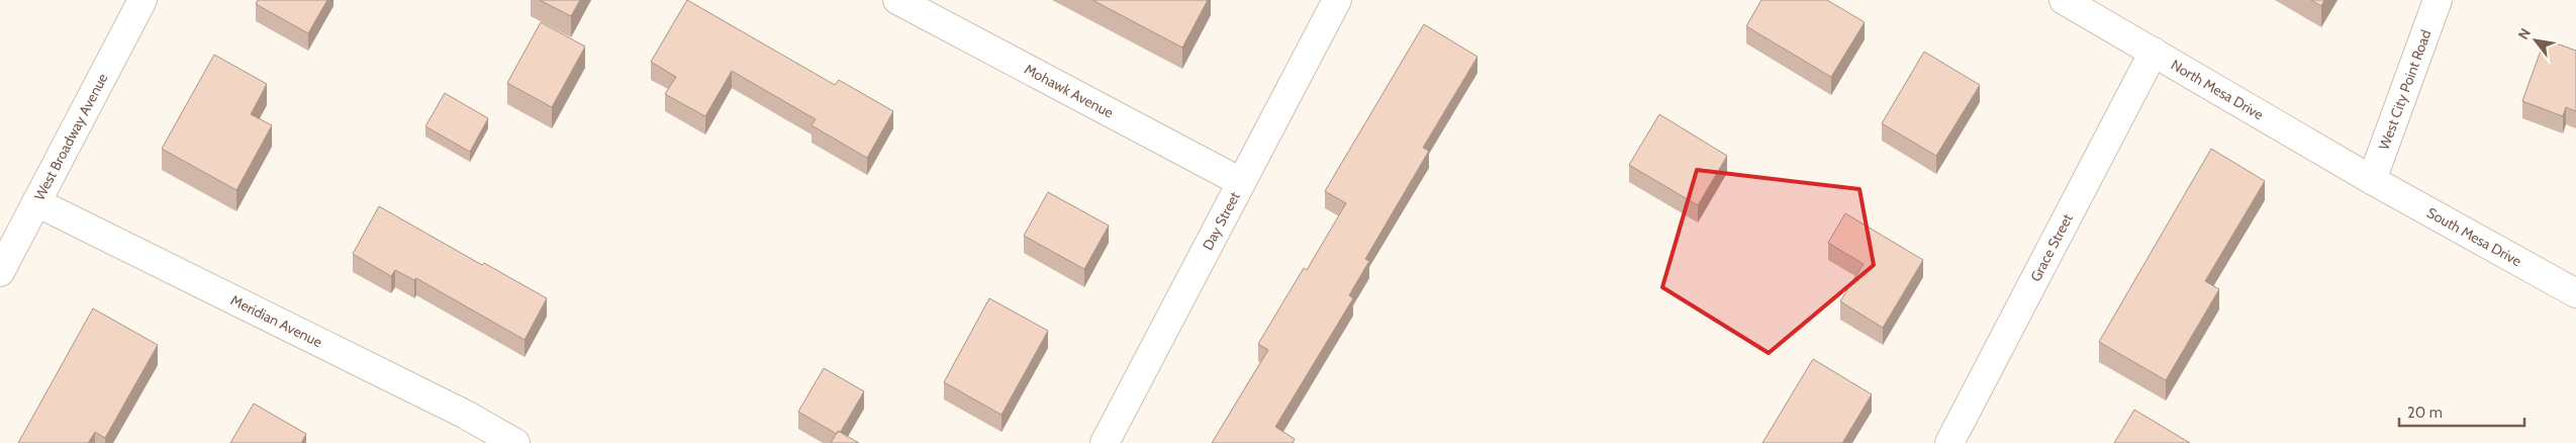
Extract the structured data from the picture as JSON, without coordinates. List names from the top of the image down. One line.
{"streets":{"street":["North Mesa Drive","Mohawk Avenue","West City Point Road","West Broadway Avenue","Day Street","South Mesa Drive","Grace Street","Meridian Avenue"]},"crossings":[["North Mesa Drive","West City Point Road"],["North Mesa Drive","South Mesa Drive"],["North Mesa Drive","Grace Street"],["Mohawk Avenue","Day Street"],["West City Point Road","South Mesa Drive"],["West Broadway Avenue","Meridian Avenue"]],"scale_bar":"20 m","north":"top left"}
